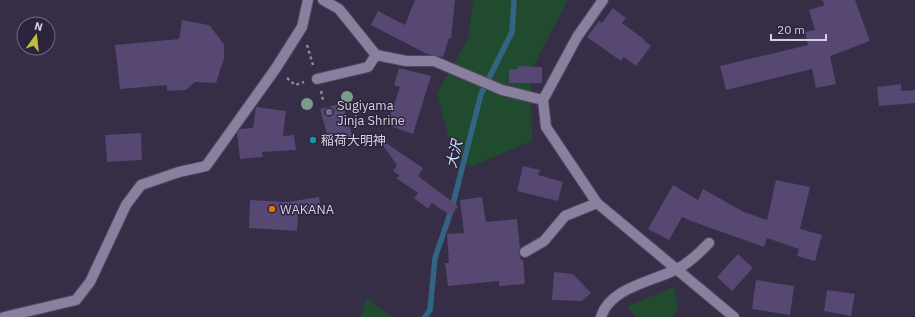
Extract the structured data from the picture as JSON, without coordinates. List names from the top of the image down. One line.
{"water":["大沢"],"places":["Sugiyama Jinja Shrine","稲荷大明神","WAKANA"],"scale_bar":"20 m","north":"top"}
